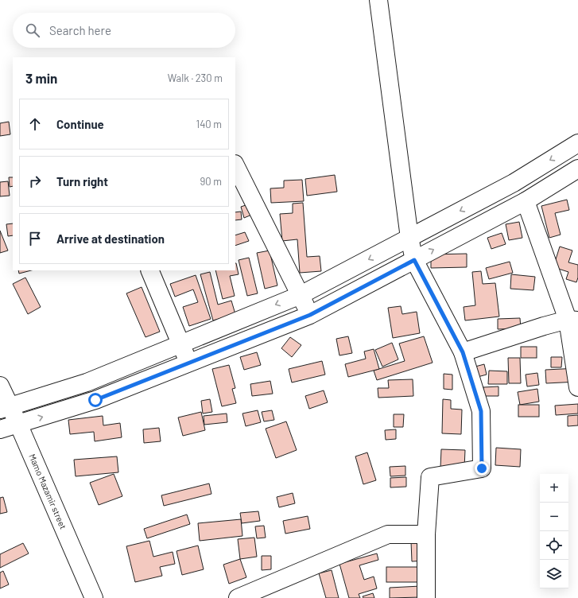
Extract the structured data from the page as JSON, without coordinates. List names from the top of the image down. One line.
{"streets":{"street":["Mamo Mazamir street"]},"page":{"search":"Search here","heading":["3 min","Walk · 230 m"],"list":[["Continue","140 m"],["Turn right","90 m"],"Arrive at destination"],"map_buttons":["+","−"]}}
